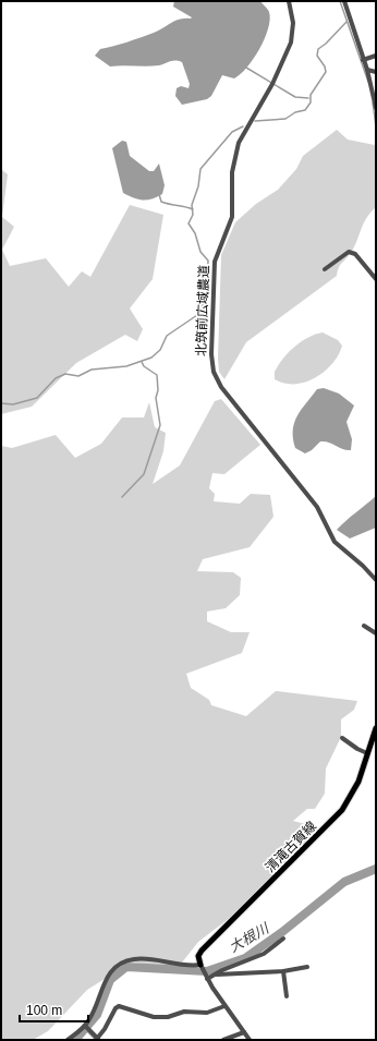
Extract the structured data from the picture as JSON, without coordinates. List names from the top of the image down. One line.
{"streets":{"main road":["清滝古賀線"],"street":["北筑前広域農道"]},"water":["大根川"],"scale_bar":"100 m"}
